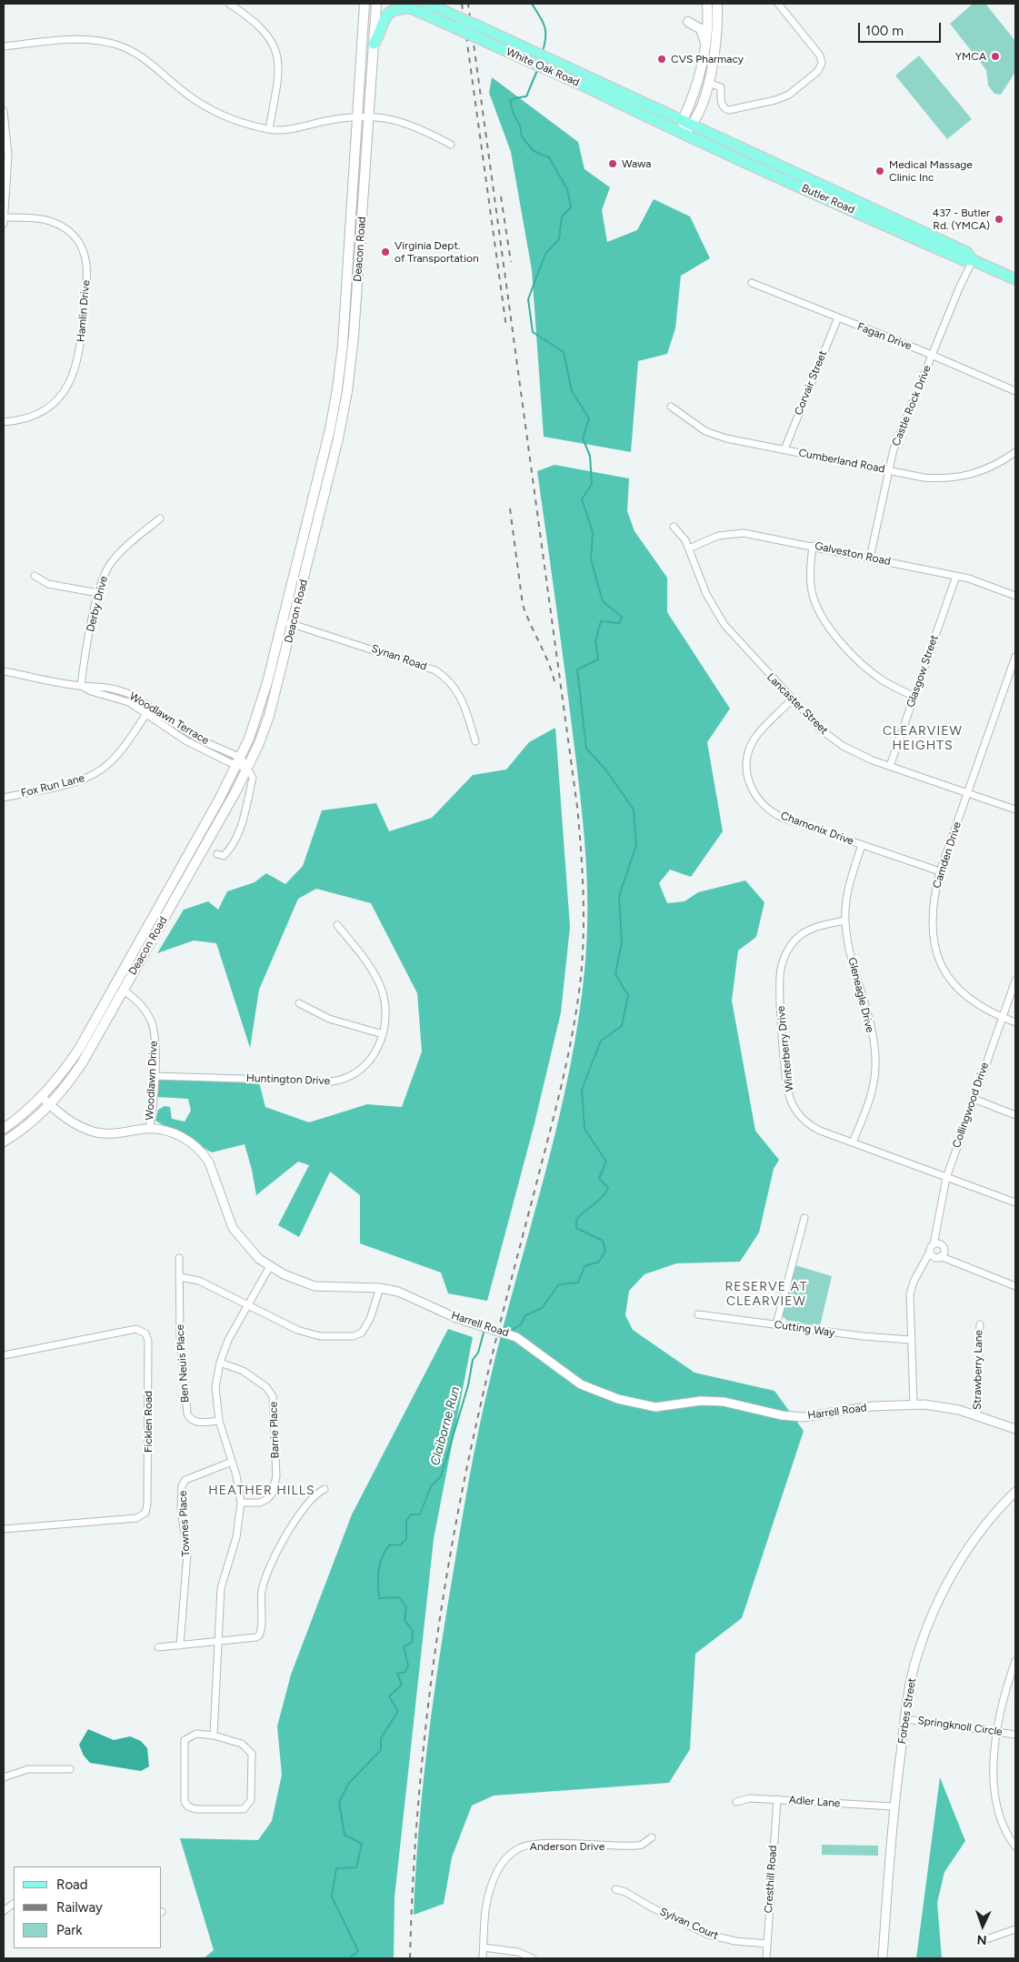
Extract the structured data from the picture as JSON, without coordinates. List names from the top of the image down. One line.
{"streets":{"main road":["White Oak Road","Butler Road","Deacon Road"],"street":["Hamlin Drive","Fagan Drive","Corvair Street","Castle Rock Drive","Cumberland Road","Galveston Road","Derby Drive","Synan Road","Glasgow Street","Lancaster Street","Woodlawn Terrace","Fox Run Lane","Chamonix Drive","Camden Drive","Gleneagle Drive","Winterberry Drive","Huntington Drive","Woodlawn Drive","Collingwood Drive","Harrell Road","Cutting Way","Ben Neuis Place","Strawberry Lane","Ficklen Road","Barrie Place","Townes Place","Forbes Street","Springknoll Circle","Adler Lane","Anderson Drive","Cresthill Road","Sylvan Court"]},"crossings":[["White Oak Road","Butler Road"],["Butler Road","Castle Rock Drive"],["Deacon Road","Synan Road"],["Deacon Road","Woodlawn Terrace"],["Deacon Road","Woodlawn Drive"],["Deacon Road","Harrell Road"],["Fagan Drive","Corvair Street"],["Fagan Drive","Castle Rock Drive"],["Corvair Street","Cumberland Road"],["Castle Rock Drive","Cumberland Road"],["Castle Rock Drive","Galveston Road"],["Galveston Road","Glasgow Street"],["Galveston Road","Lancaster Street"],["Derby Drive","Woodlawn Terrace"],["Glasgow Street","Lancaster Street"],["Lancaster Street","Chamonix Drive"],["Lancaster Street","Camden Drive"],["Woodlawn Terrace","Fox Run Lane"],["Chamonix Drive","Camden Drive"],["Chamonix Drive","Gleneagle Drive"],["Camden Drive","Collingwood Drive"],["Gleneagle Drive","Winterberry Drive"],["Winterberry Drive","Collingwood Drive"],["Huntington Drive","Woodlawn Drive"],["Woodlawn Drive","Harrell Road"],["Harrell Road","Strawberry Lane"],["Forbes Street","Springknoll Circle"],["Forbes Street","Adler Lane"],["Adler Lane","Cresthill Road"],["Cresthill Road","Sylvan Court"]],"districts":["CLEARVIEW HEIGHTS","RESERVE AT CLEARVIEW","HEATHER HILLS"],"water":["Claiborne Run"],"places":["YMCA","CVS Pharmacy","Wawa","Medical Massage Clinic Inc","437 - Butler Rd. (YMCA)","Virginia Dept. of Transportation"],"legend":["Road","Railway","Park"],"scale_bar":"100 m","north":"bottom"}
